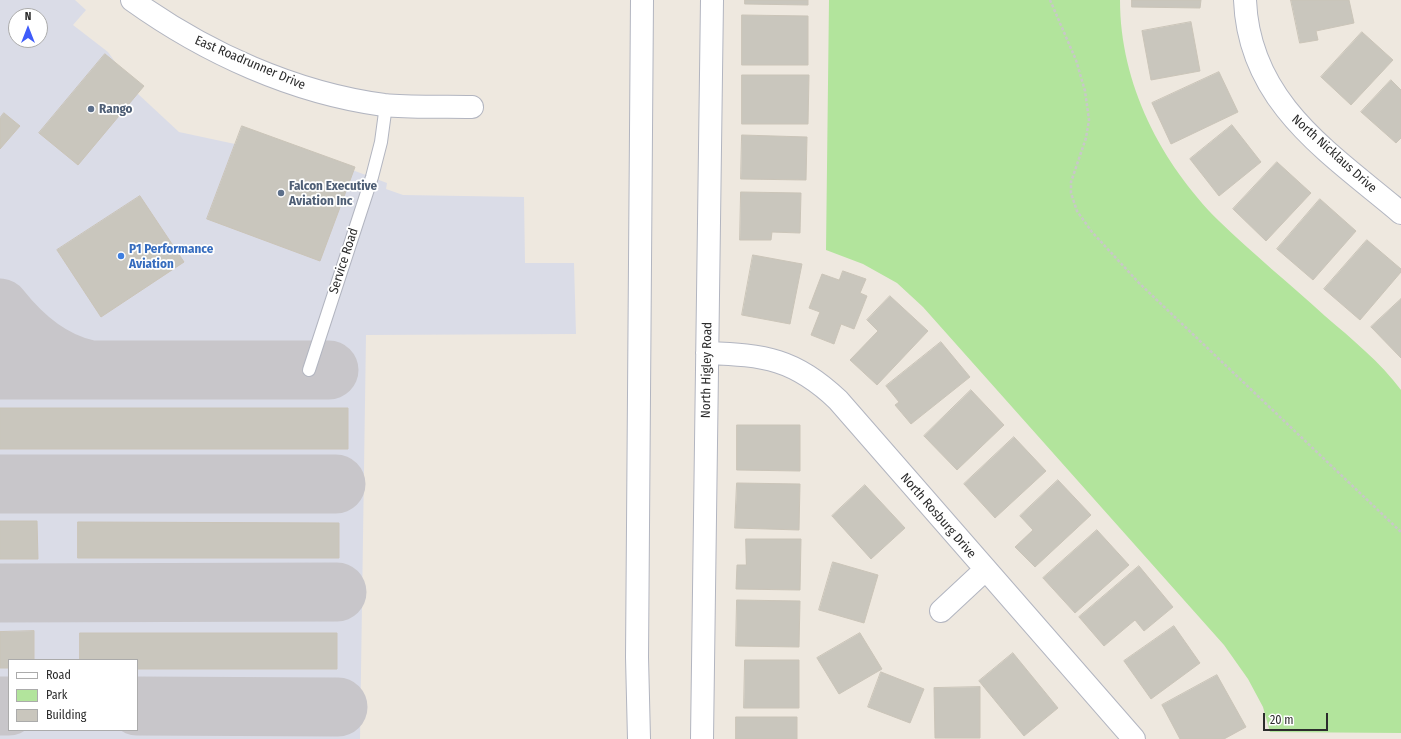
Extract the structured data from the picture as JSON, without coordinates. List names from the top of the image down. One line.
{"streets":{"street":["East Roadrunner Drive","North Nicklaus Drive","North Higley Road","North Rosburg Drive"],"lane":["Service Road"]},"crossings":[["East Roadrunner Drive","Service Road"],["North Higley Road","North Rosburg Drive"]],"places":["Rango","Falcon Executive Aviation Inc","P1 Performance Aviation"],"legend":["Road","Park","Building"],"scale_bar":"20 m","north":"top"}
